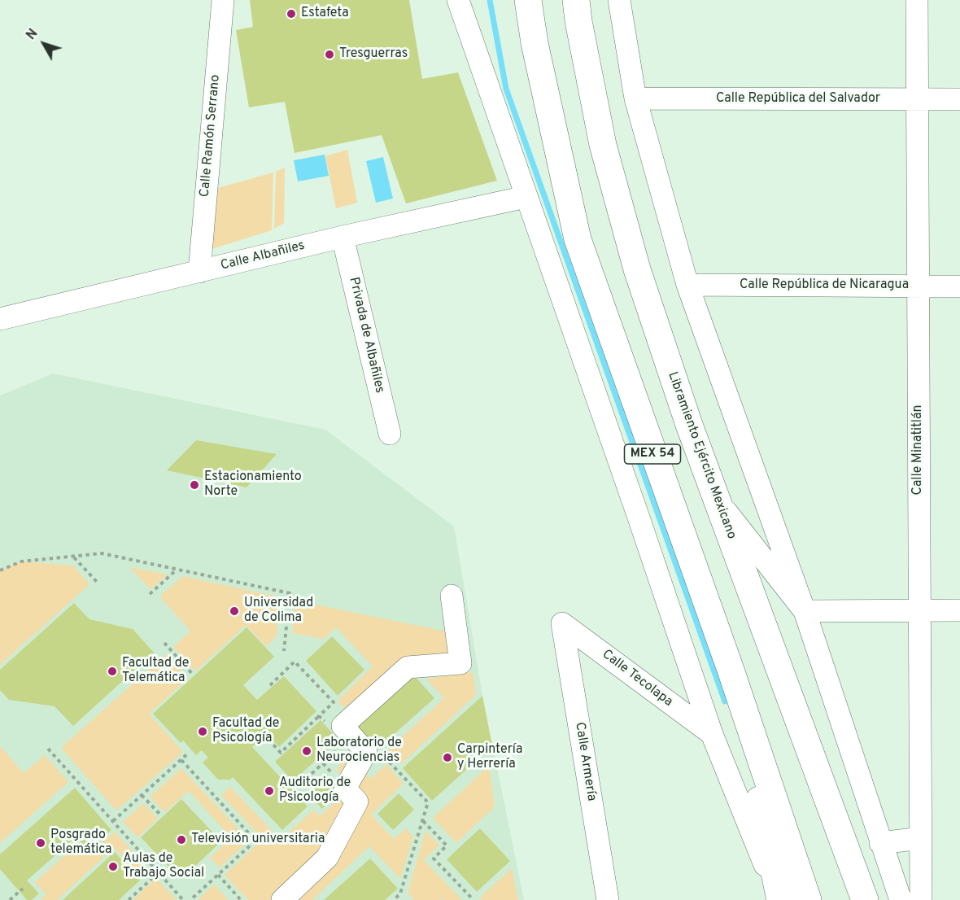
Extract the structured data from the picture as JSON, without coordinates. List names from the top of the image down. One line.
{"streets":{"highway":["MEX 54","Libramiento Ejército Mexicano"],"street":["Calle República del Salvador","Calle Ramón Serrano","Calle Albañiles","Calle República de Nicaragua","Privada de Albañiles","Calle Minatitlán","Calle Tecolapa","Calle Armería"]},"crossings":[["Calle República del Salvador","Calle Minatitlán"],["Calle Ramón Serrano","Calle Albañiles"],["Calle Albañiles","Privada de Albañiles"],["Calle República de Nicaragua","Calle Minatitlán"],["Calle Tecolapa","Calle Armería"]],"places":["Estafeta","Tresguerras","Estacionamiento Norte","Universidad de Colima","Facultad de Telemática","Facultad de Psicología","Laboratorio de Neurociencias","Carpintería y Herrería","Auditorio de Psicología","Televisión universitaria","Posgrado telemática","Aulas de Trabajo Social"],"north":"top left"}
